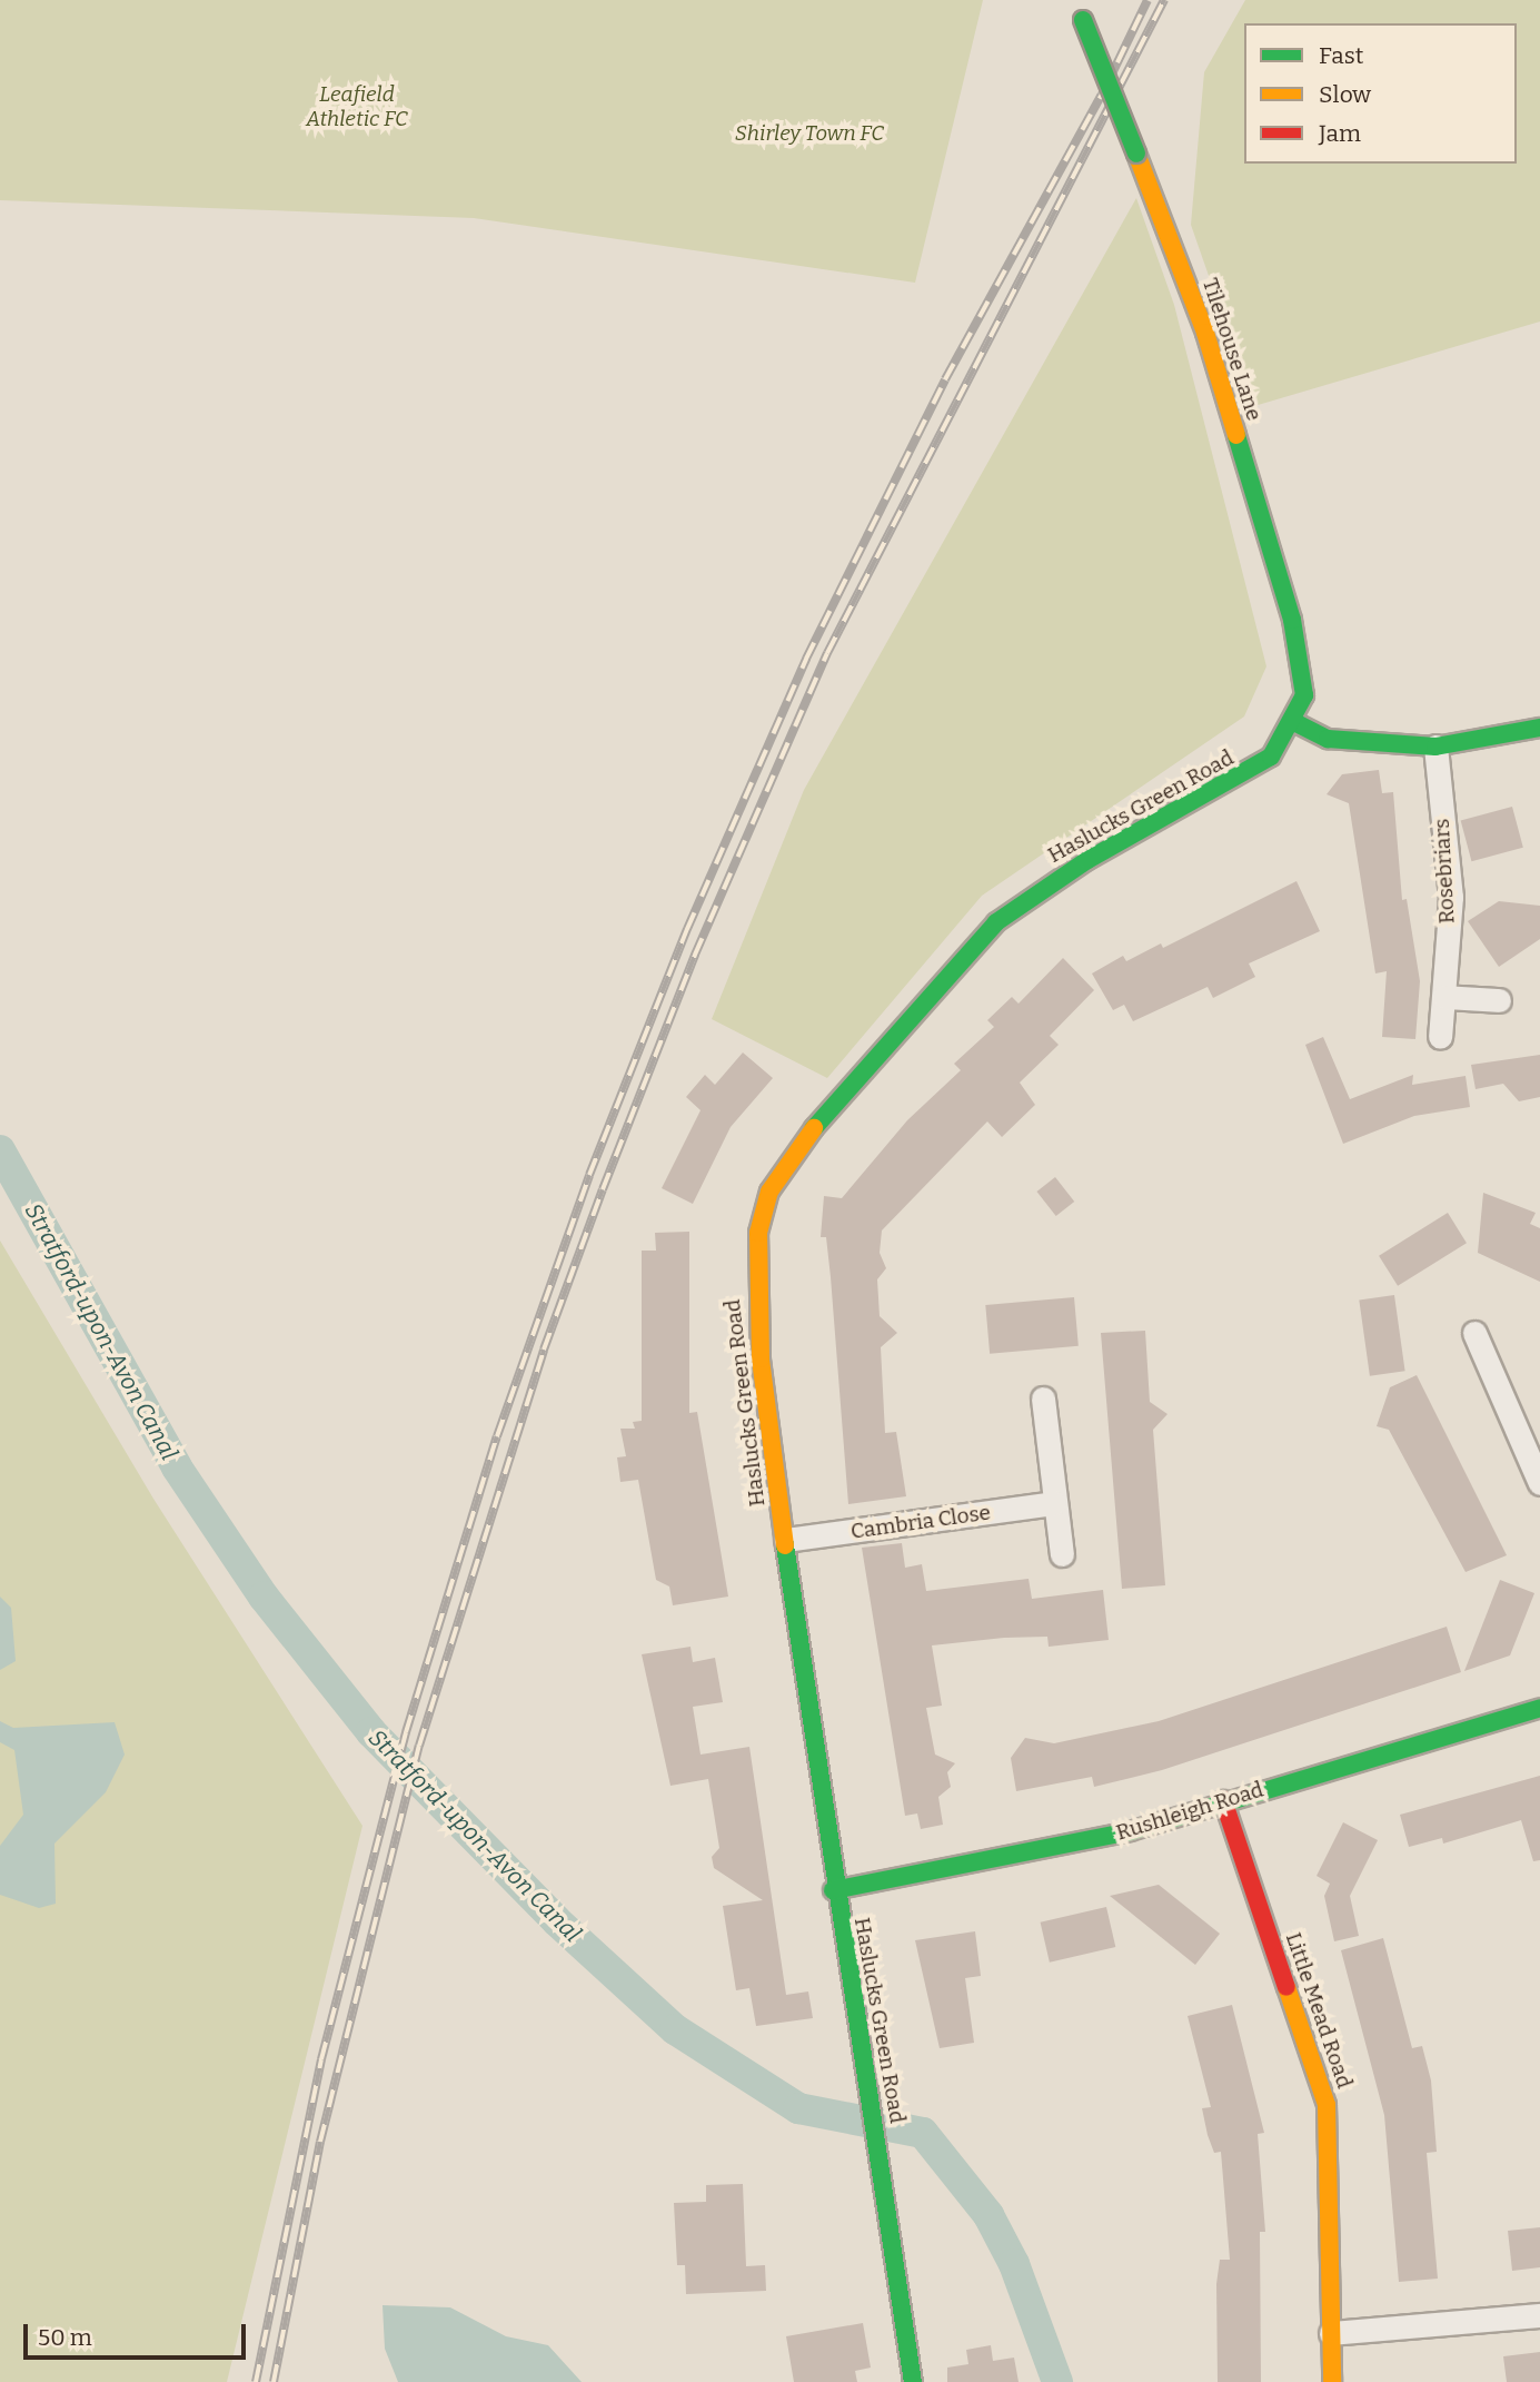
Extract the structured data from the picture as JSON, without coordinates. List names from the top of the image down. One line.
{"streets":{"street":["Tilehouse Lane","Haslucks Green Road","Rosebriars","Cambria Close","Rushleigh Road","Little Mead Road"]},"crossings":[["Tilehouse Lane","Haslucks Green Road"],["Haslucks Green Road","Cambria Close"],["Haslucks Green Road","Rushleigh Road"],["Rushleigh Road","Little Mead Road"]],"water":["Stratford-upon-Avon Canal"],"parks":["Leafield Athletic FC","Shirley Town FC"],"legend":["Fast","Slow","Jam"],"scale_bar":"50 m"}
